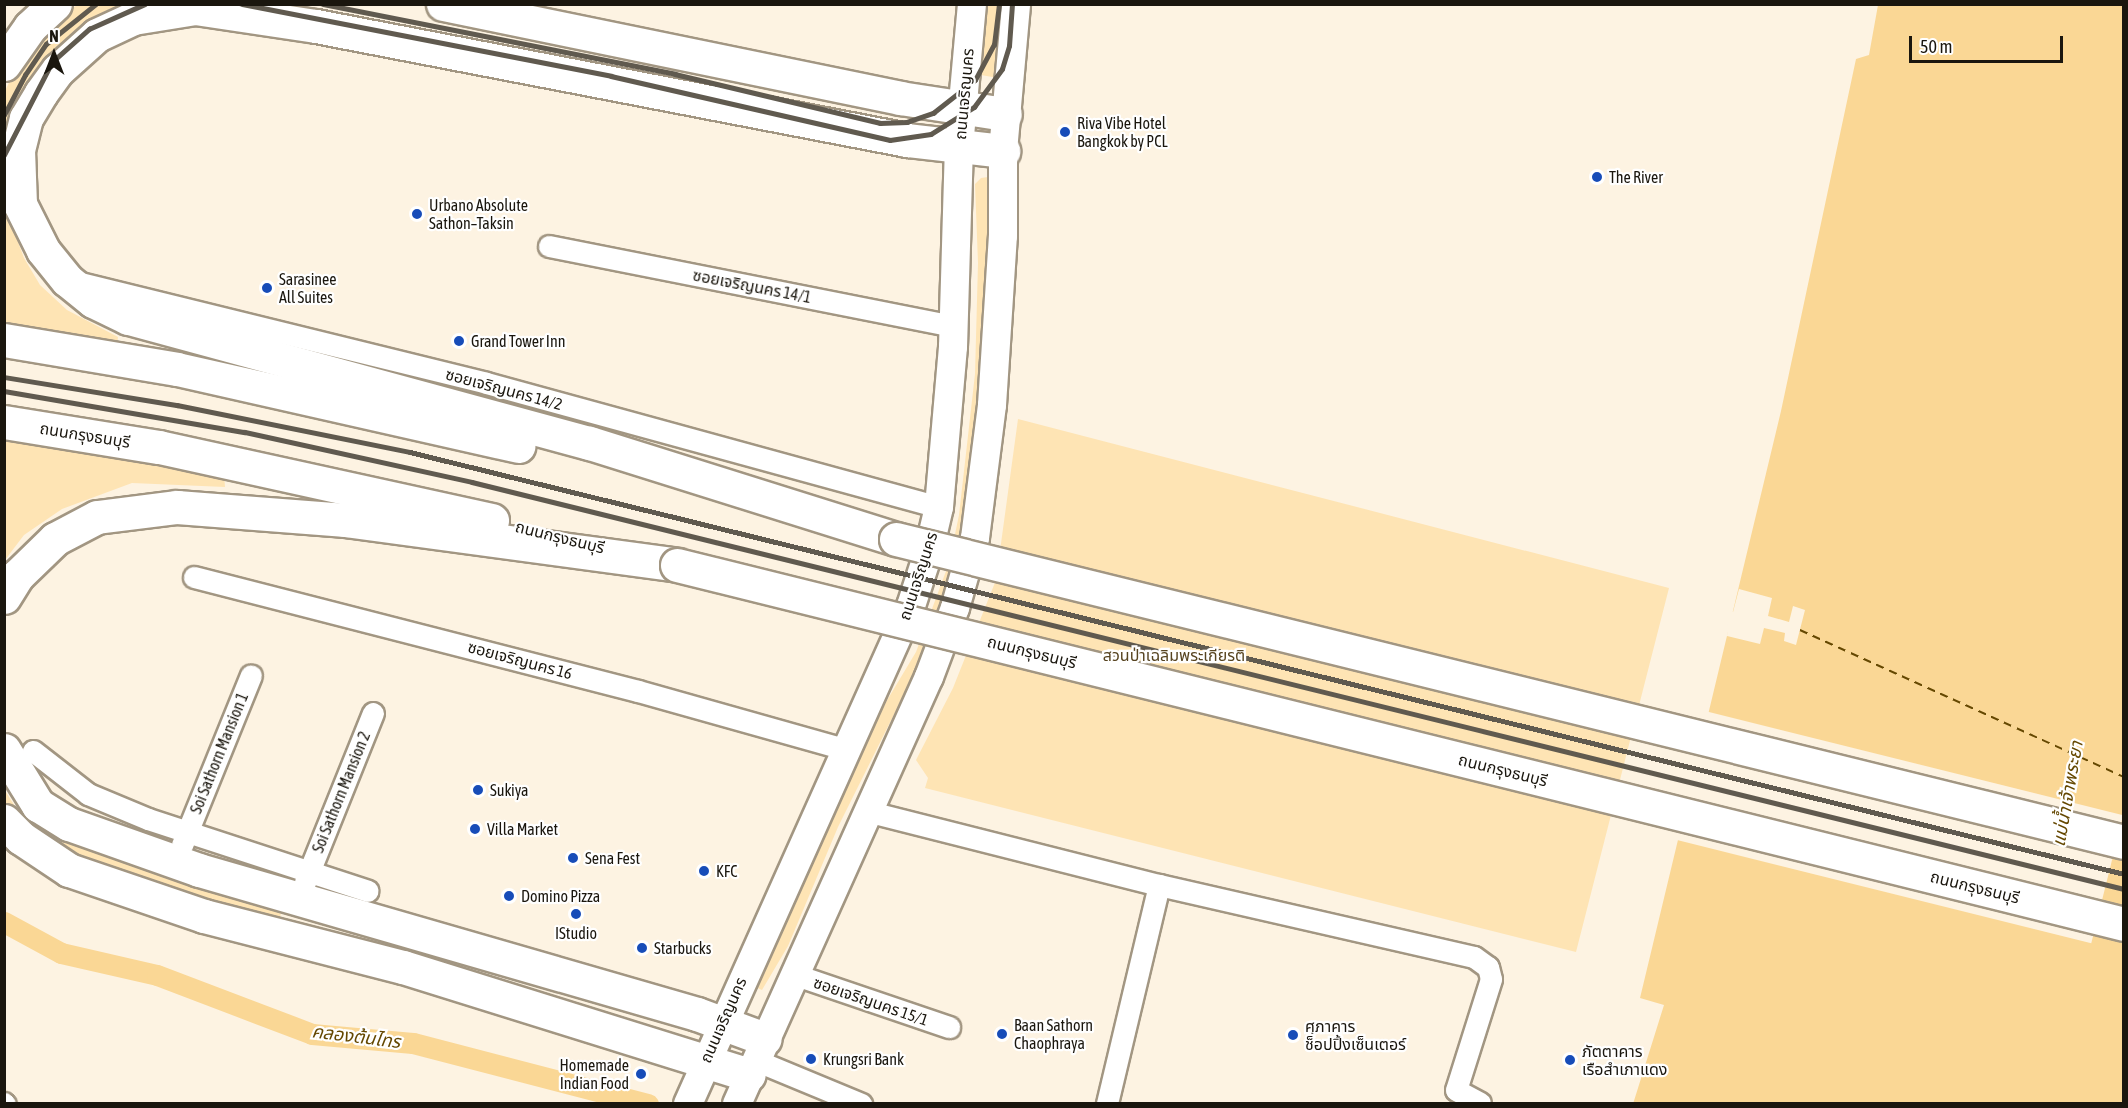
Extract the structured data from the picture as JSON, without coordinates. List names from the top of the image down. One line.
{"streets":{"main road":["ถนนเจริญนคร","ถนนกรุงธนบุรี"],"street":["ซอยเจริญนคร 14/1","ซอยเจริญนคร 14/2","ซอยเจริญนคร 16","Soi Sathorn Mansion 1","Soi Sathorn Mansion 2","ซอยเจริญนคร 15/1"]},"crossings":[["ถนนเจริญนคร","ซอยเจริญนคร 14/1"],["ถนนเจริญนคร","ซอยเจริญนคร 14/2"],["ถนนเจริญนคร","ซอยเจริญนคร 16"]],"water":["แม่น้ำเจ้าพระยา","คลองต้นไทร"],"parks":["สวนป่าเฉลิมพระเกียรติ"],"places":["Riva Vibe Hotel Bangkok by PCL","The River","Urbano Absolute Sathon–Taksin","Sarasinee All Suites","Grand Tower Inn","Sukiya","Villa Market","Sena Fest","KFC","Domino Pizza","IStudio","Starbucks","Baan Sathorn Chaophraya","ศุภาคาร ช็อปปิ้งเซ็นเตอร์","Krungsri Bank","ภัตตาคาร เรือสำเภาแดง","Homemade Indian Food"],"scale_bar":"50 m","north":"top"}
